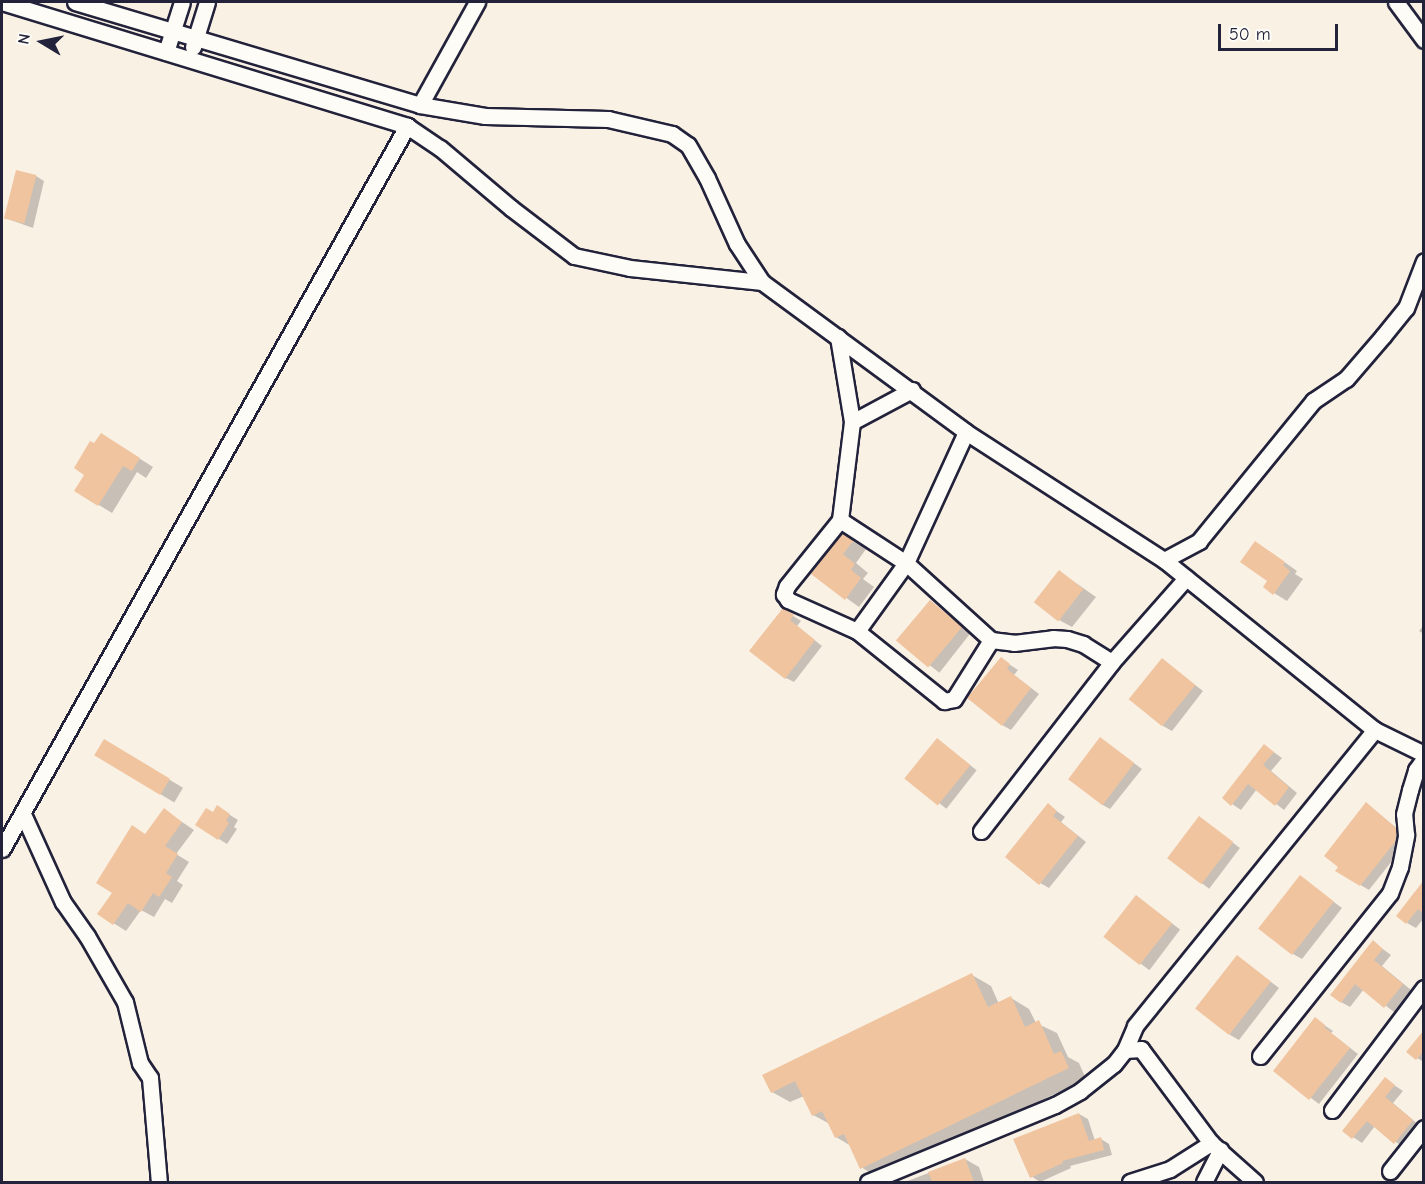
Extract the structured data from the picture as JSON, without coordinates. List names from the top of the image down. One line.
{"scale_bar":"50 m","north":"left"}
